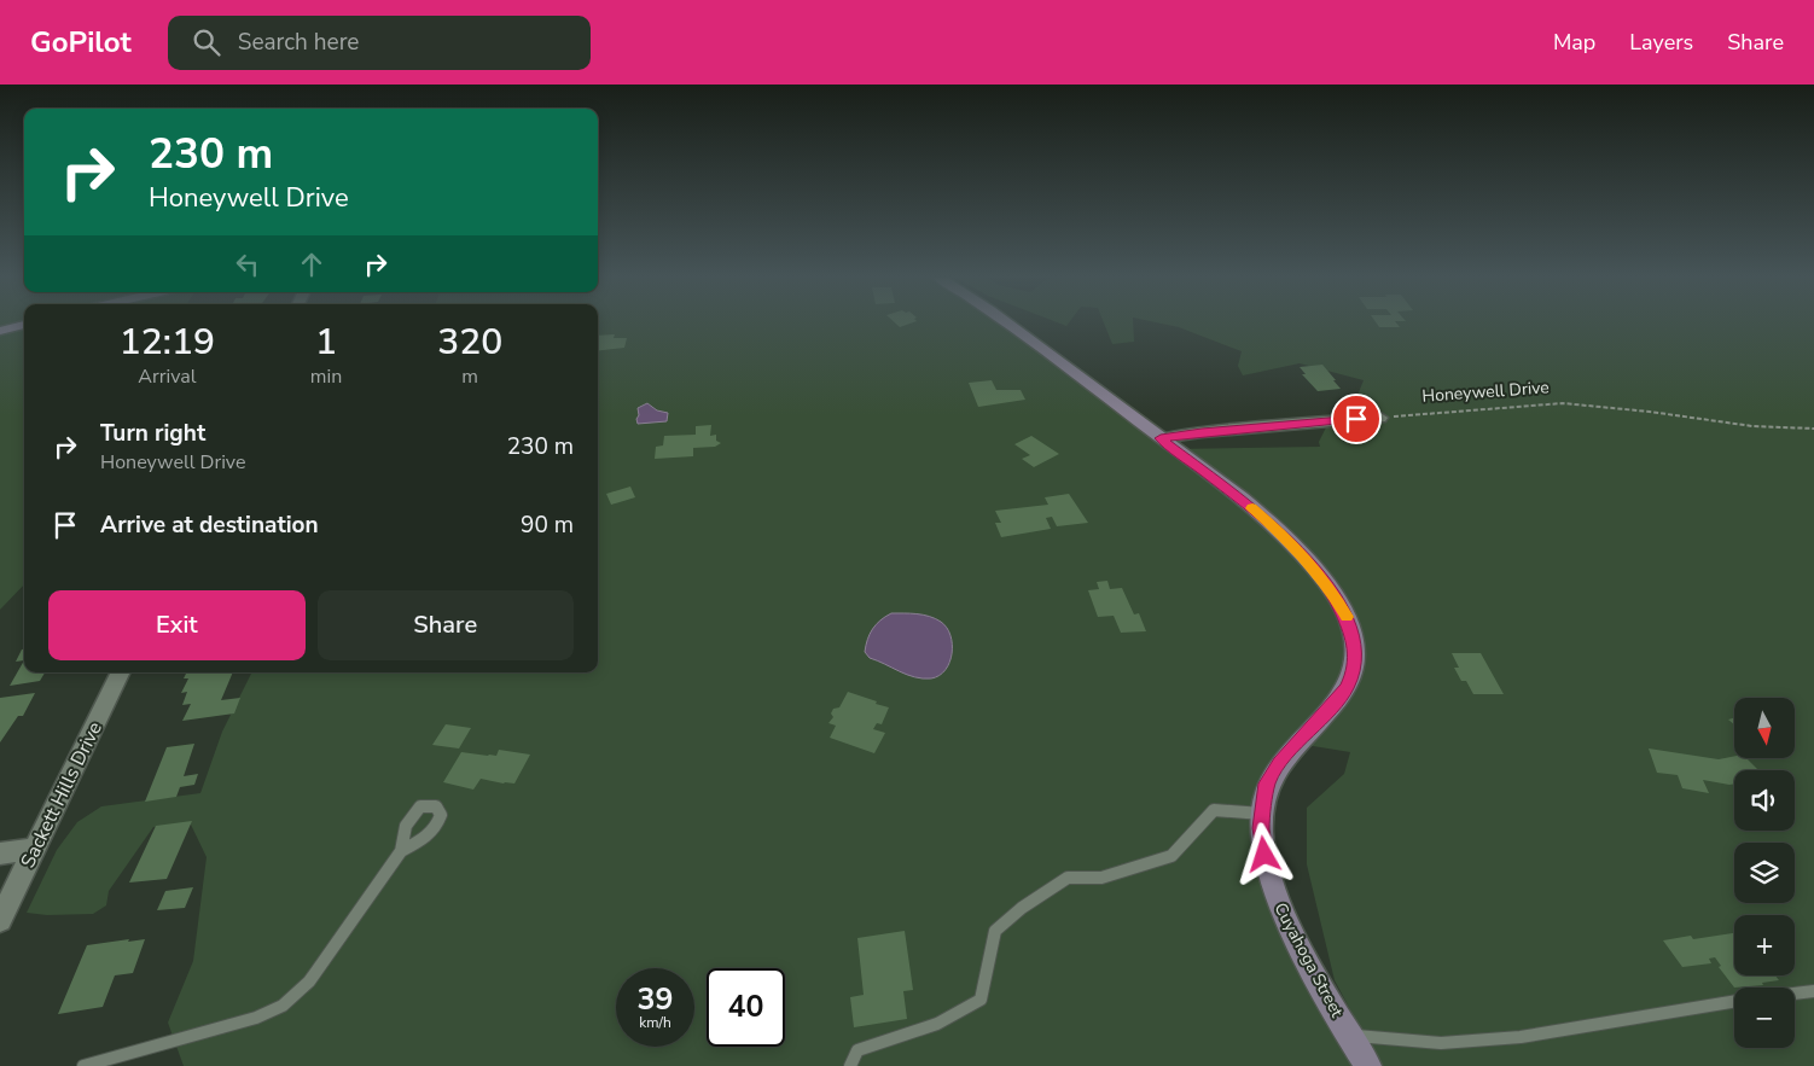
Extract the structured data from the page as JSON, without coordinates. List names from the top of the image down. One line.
{"streets":{"street":["Sackett Hills Drive","Cuyahoga Street"],"path":["Honeywell Drive"]},"north":"bottom","page":{"header":"GoPilot","search":"Search here","nav":["Map","Layers","Share"],"turn":["230 m","Honeywell Drive"],"eta":["12:19","Arrival","1","min","320","m"],"list":[{"name":"Turn right","note":"Honeywell Drive","value":"230 m"},{"name":"Arrive at destination","value":"90 m"}],"buttons":["Exit","Share"],"map_buttons":["+","−"],"speed":"39 km/h","limit":"40"}}
